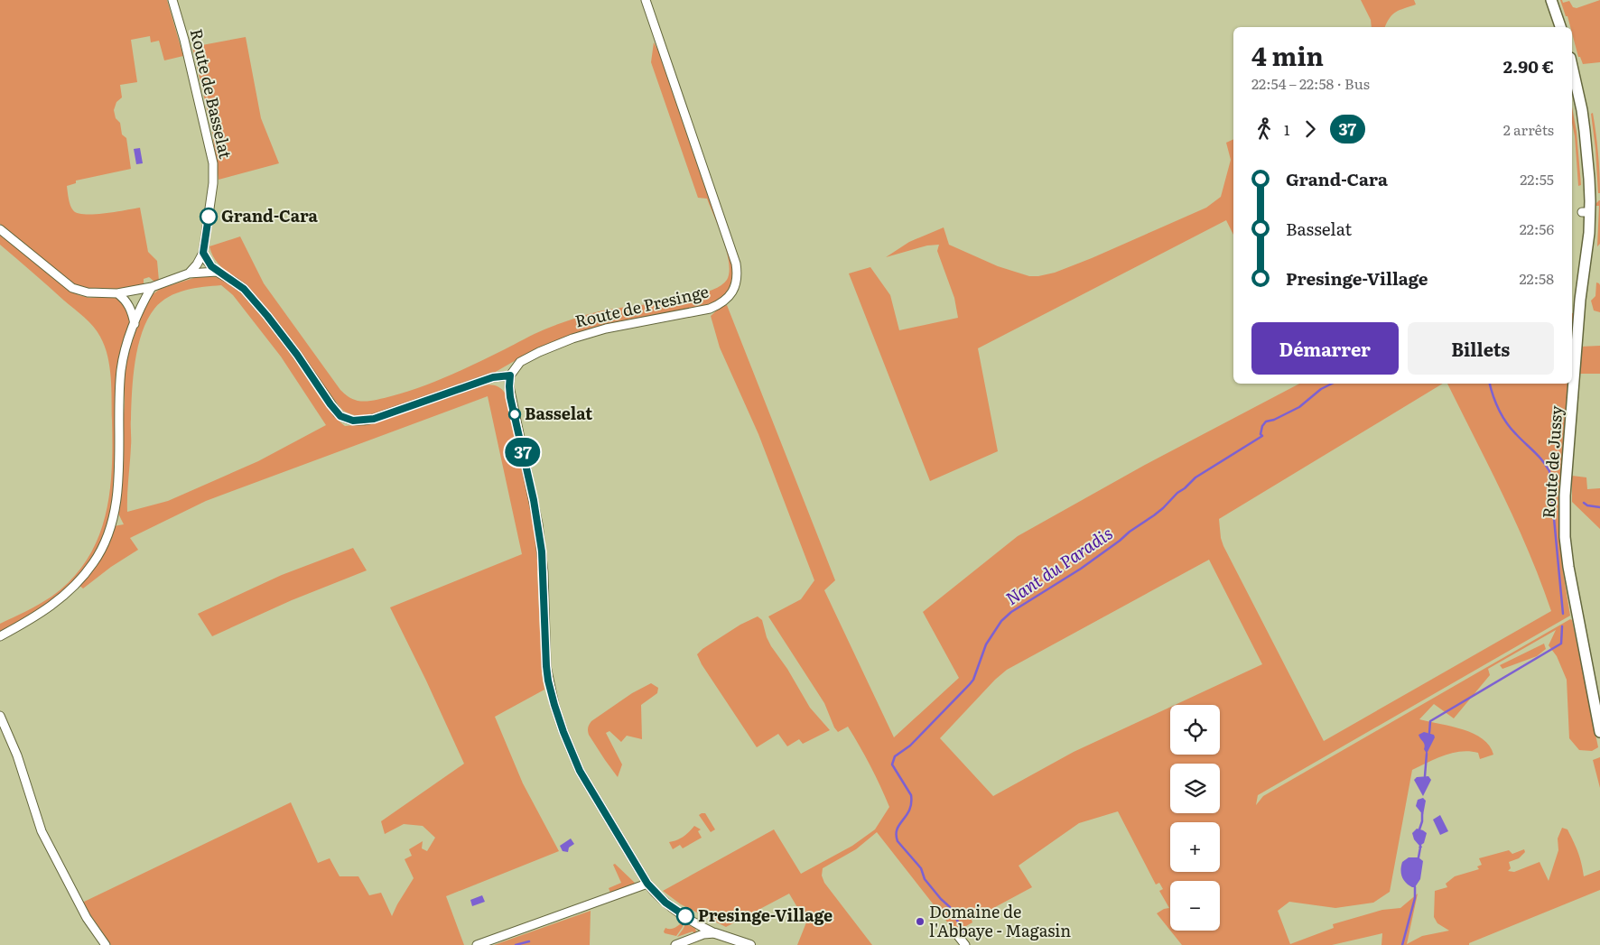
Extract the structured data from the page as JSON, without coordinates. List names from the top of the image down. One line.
{"streets":{"main road":["Route de Jussy"],"street":["Route de Basselat","Route de Presinge"]},"water":["Nant du Paradis"],"places":["Grand-Cara","Basselat","Presinge-Village","Domaine de l'Abbaye - Magasin"],"lines":["bus line 37"],"page":{"on_map":"37","heading":["4 min","22:54 – 22:58 · Bus","2.90 €"],"legs":["1","37","2 arrêts"],"list":[{"name":"Grand-Cara","value":"22:55"},{"name":"Basselat","value":"22:56"},{"name":"Presinge-Village","value":"22:58"}],"buttons":["Démarrer","Billets"],"map_buttons":["+","−"]}}
